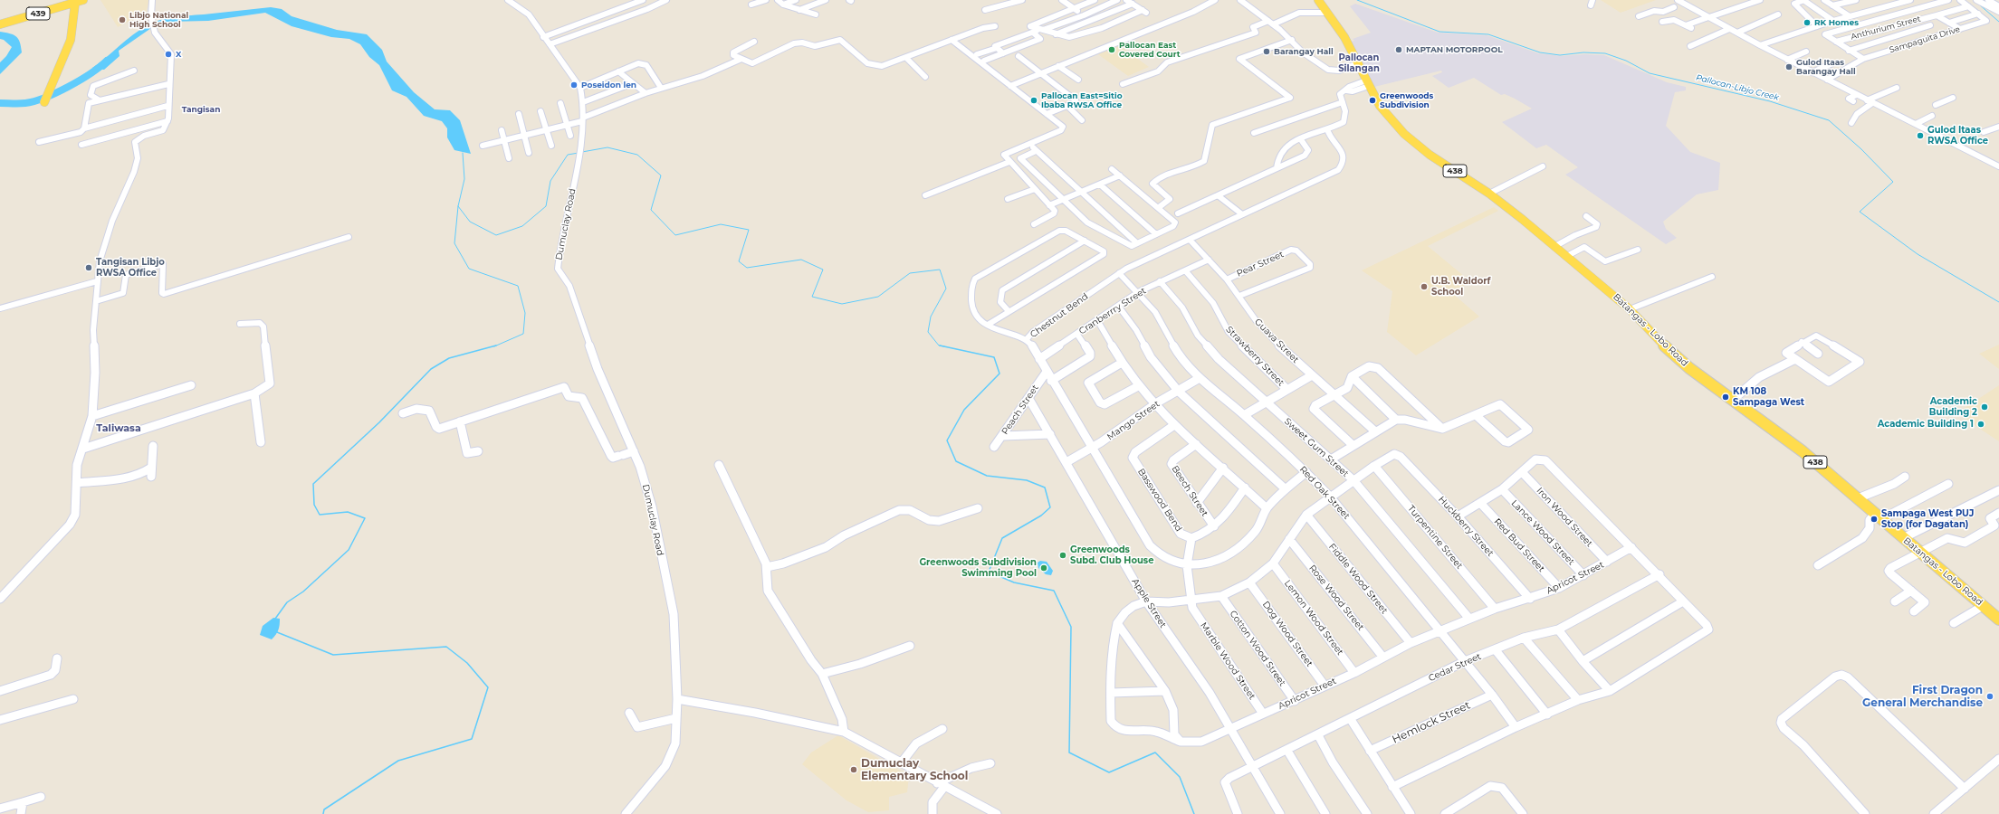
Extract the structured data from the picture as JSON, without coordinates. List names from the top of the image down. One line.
{"streets":{"main road":["439","438","Batangas - Lobo Road"],"street":["Anthurium Street","Sampaguita Drive","Dumuclay Road","Pear Street","Cranberrry Street","Chestnut Bend","Guava Street","Strawberry Street","Peach Street","Mango Street","Sweet Gum Street","Beech Street","Red Oak Street","Basswood Bend","Iron Wood Street","Huckberry Street","Lance Wood Street","Turpentine Street","Red Bud Street","Apricot Street","Fiddle Wood Street","Rose Wood Street","Apple Street","Lemon Wood Street","Dog Wood Street","Cotton Wood Street","Marble Wood Street","Cedar Street","Hemlock Street"]},"crossings":[["Pear Street","Guava Street"],["Cranberrry Street","Chestnut Bend"],["Cranberrry Street","Guava Street"],["Cranberrry Street","Strawberry Street"],["Cranberrry Street","Sweet Gum Street"],["Cranberrry Street","Red Oak Street"],["Chestnut Bend","Guava Street"],["Chestnut Bend","Peach Street"],["Chestnut Bend","Mango Street"],["Chestnut Bend","Red Oak Street"],["Peach Street","Apple Street"],["Mango Street","Red Oak Street"],["Mango Street","Apple Street"],["Sweet Gum Street","Apricot Street"],["Beech Street","Basswood Bend"],["Red Oak Street","Apricot Street"],["Red Oak Street","Cedar Street"],["Red Oak Street","Hemlock Street"],["Iron Wood Street","Apricot Street"],["Huckberry Street","Turpentine Street"],["Huckberry Street","Apricot Street"],["Lance Wood Street","Apricot Street"],["Turpentine Street","Apricot Street"],["Red Bud Street","Apricot Street"],["Apricot Street","Fiddle Wood Street"],["Apricot Street","Rose Wood Street"],["Apricot Street","Apple Street"],["Apricot Street","Lemon Wood Street"],["Apricot Street","Dog Wood Street"],["Apricot Street","Cotton Wood Street"],["Apricot Street","Marble Wood Street"],["Apple Street","Cedar Street"]],"districts":["Pallocan Silangan","Tangisan","Taliwasa"],"water":["Pallocan-Libjo Creek"],"places":["Libjo National High School","RK Homes","Pallocan East Covered Court","MAPTAN MOTORPOOL","Barangay Hall","X","Gulod Itaas Barangay Hall","Poseidon len","Pallocan East=Sitio Ibaba RWSA Office","Greenwoods Subdivision","Gulod Itaas RWSA Office","Tangisan Libjo RWSA Office","U.B. Waldorf School","KM 108 Sampaga West","Academic Building 2","Academic Building 1","Sampaga West PUJ Stop (for Dagatan)","Greenwoods Subd. Club House","Greenwoods Subdivision Swimming Pool","First Dragon General Merchandise","Dumuclay Elementary School"]}
